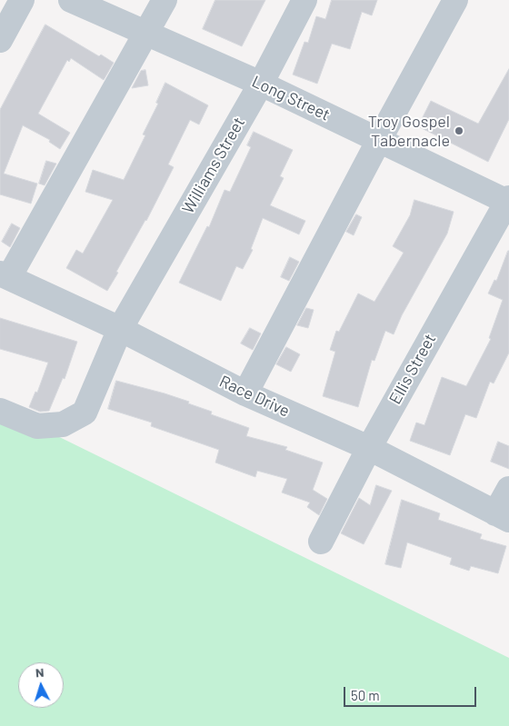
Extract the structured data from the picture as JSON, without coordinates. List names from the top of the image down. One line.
{"streets":{"street":["Long Street","Williams Street","Ellis Street","Race Drive"]},"crossings":[["Long Street","Williams Street"],["Long Street","Ellis Street"],["Williams Street","Race Drive"],["Ellis Street","Race Drive"]],"places":["Troy Gospel Tabernacle"],"scale_bar":"50 m","north":"top"}
